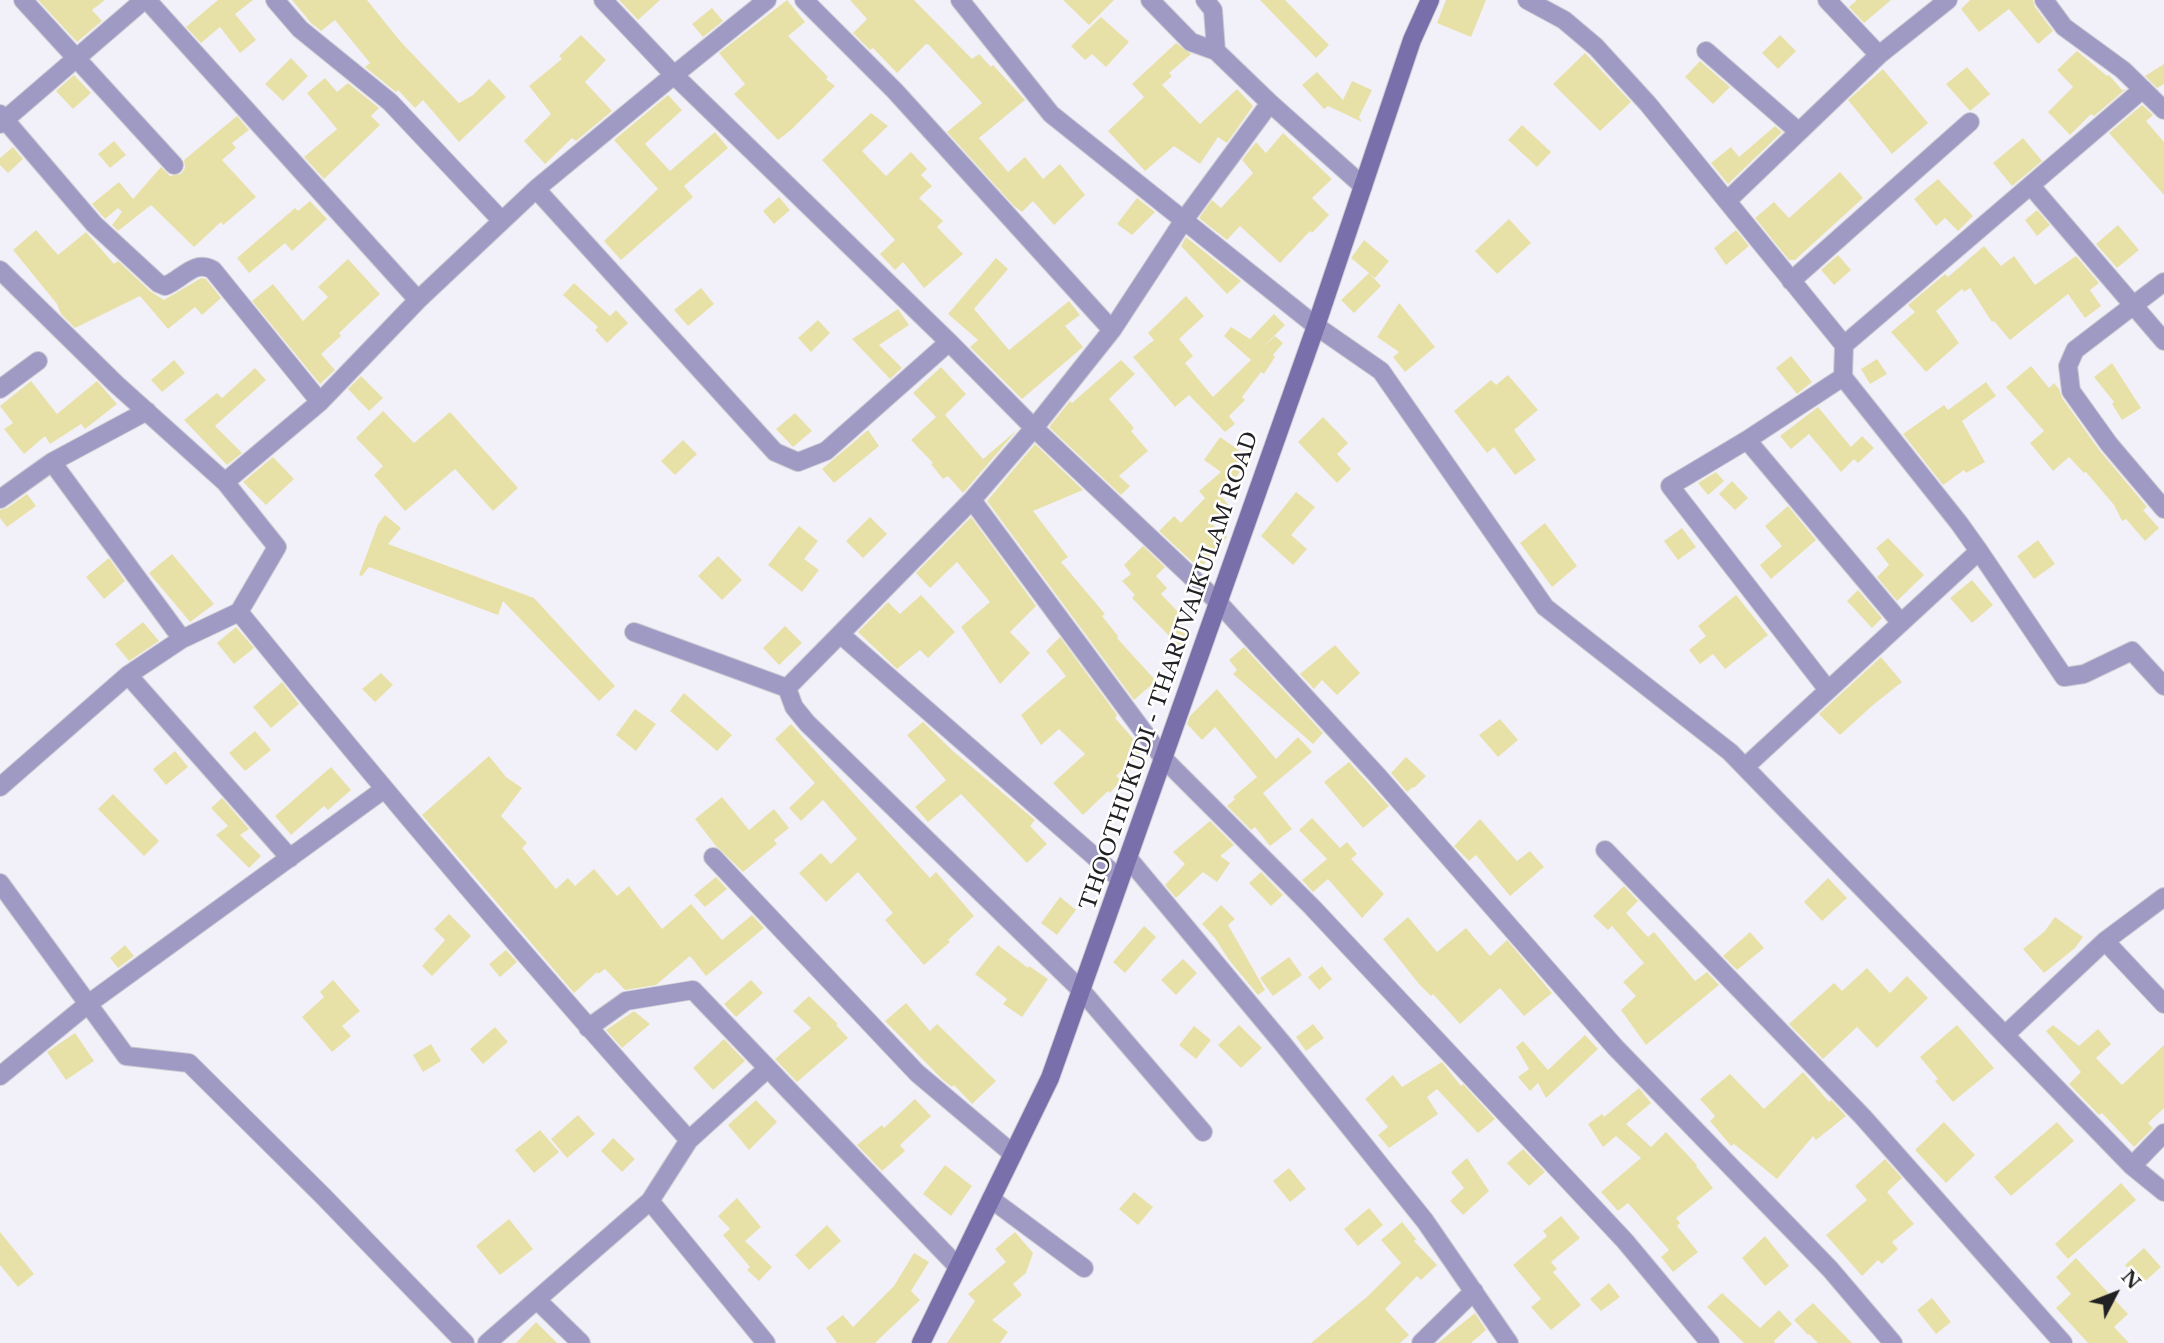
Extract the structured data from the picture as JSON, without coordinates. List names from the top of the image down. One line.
{"streets":{"main road":["THOOTHUKUDI - THARUVAIKULAM ROAD"]},"north":"top right"}
